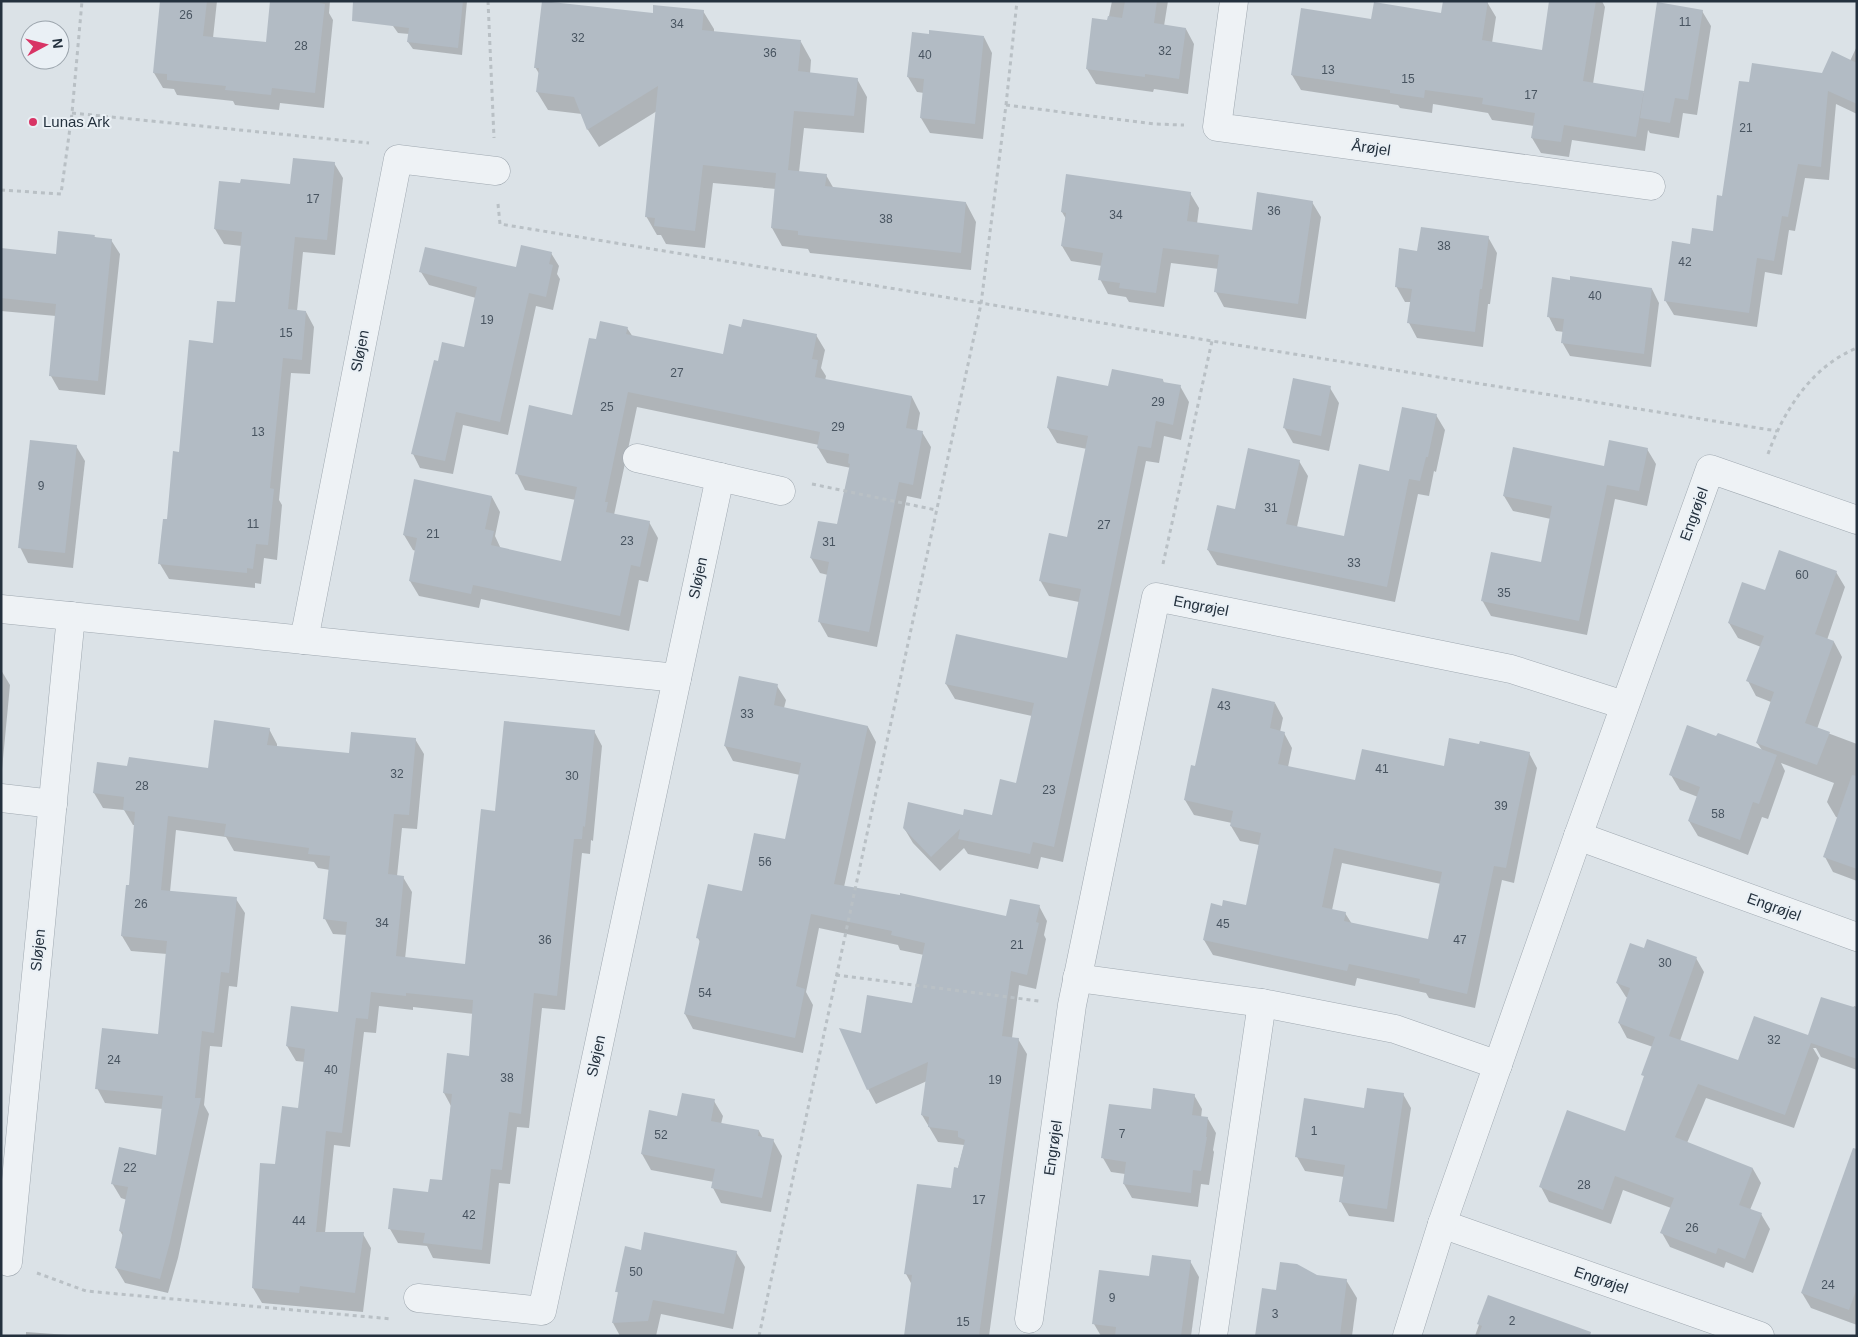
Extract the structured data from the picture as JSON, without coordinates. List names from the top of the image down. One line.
{"streets":{"street":["Årøjel","Sløjen","Engrøjel"]},"places":["Lunas Ark"],"house_numbers":["26","11","34","32","28","32","36","40","13","15","17","21","17","36","34","38","38","42","40","19","15","27","29","25","29","13","9","31","11","27","21","23","31","33","60","35","43","33","41","32","30","28","23","39","58","56","26","34","45","36","47","21","30","54","32","24","40","38","19","1","7","52","22","28","17","42","44","26","50","24","9","3","2","15"],"north":"right"}
